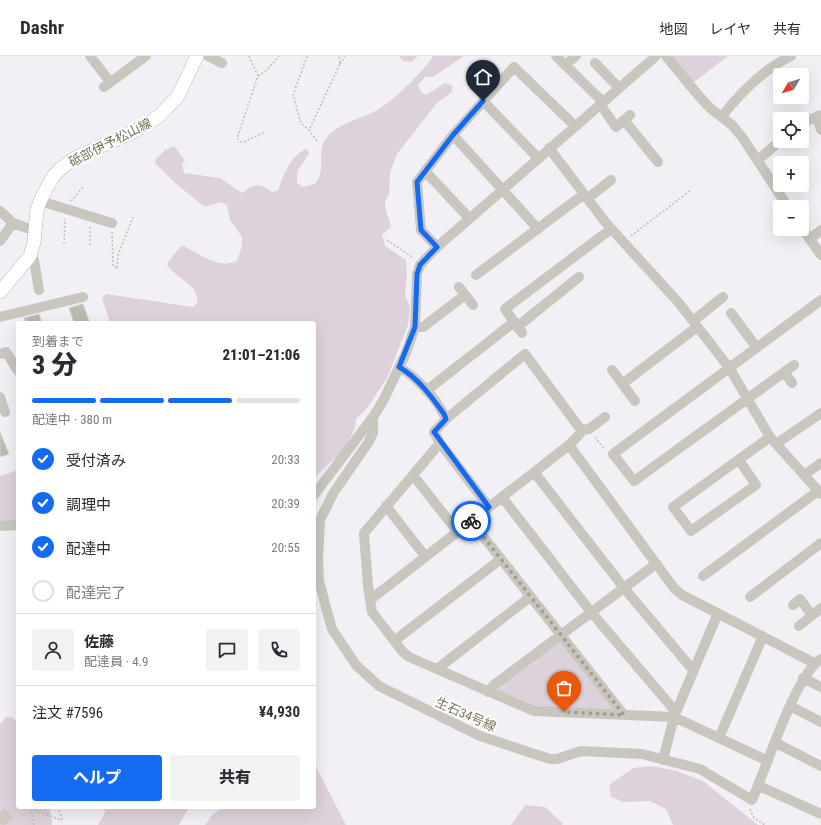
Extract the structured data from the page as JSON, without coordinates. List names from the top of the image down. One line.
{"streets":{"main road":["砥部伊予松山線"],"street":["生石34号線"]},"north":"bottom left","page":{"header":"Dashr","nav":["地図","レイヤ","共有"],"map_buttons":["+","−"],"heading":["3 分","到着まで","21:01–21:06"],"panel":["佐藤","配達員 · 4.9","注文 #7596","¥4,930"],"bar":"配達中 · 380 m","list":[["受付済み","20:33"],["調理中","20:39"],["配達中","20:55"],"配達完了"],"buttons":["ヘルプ","共有"]}}
